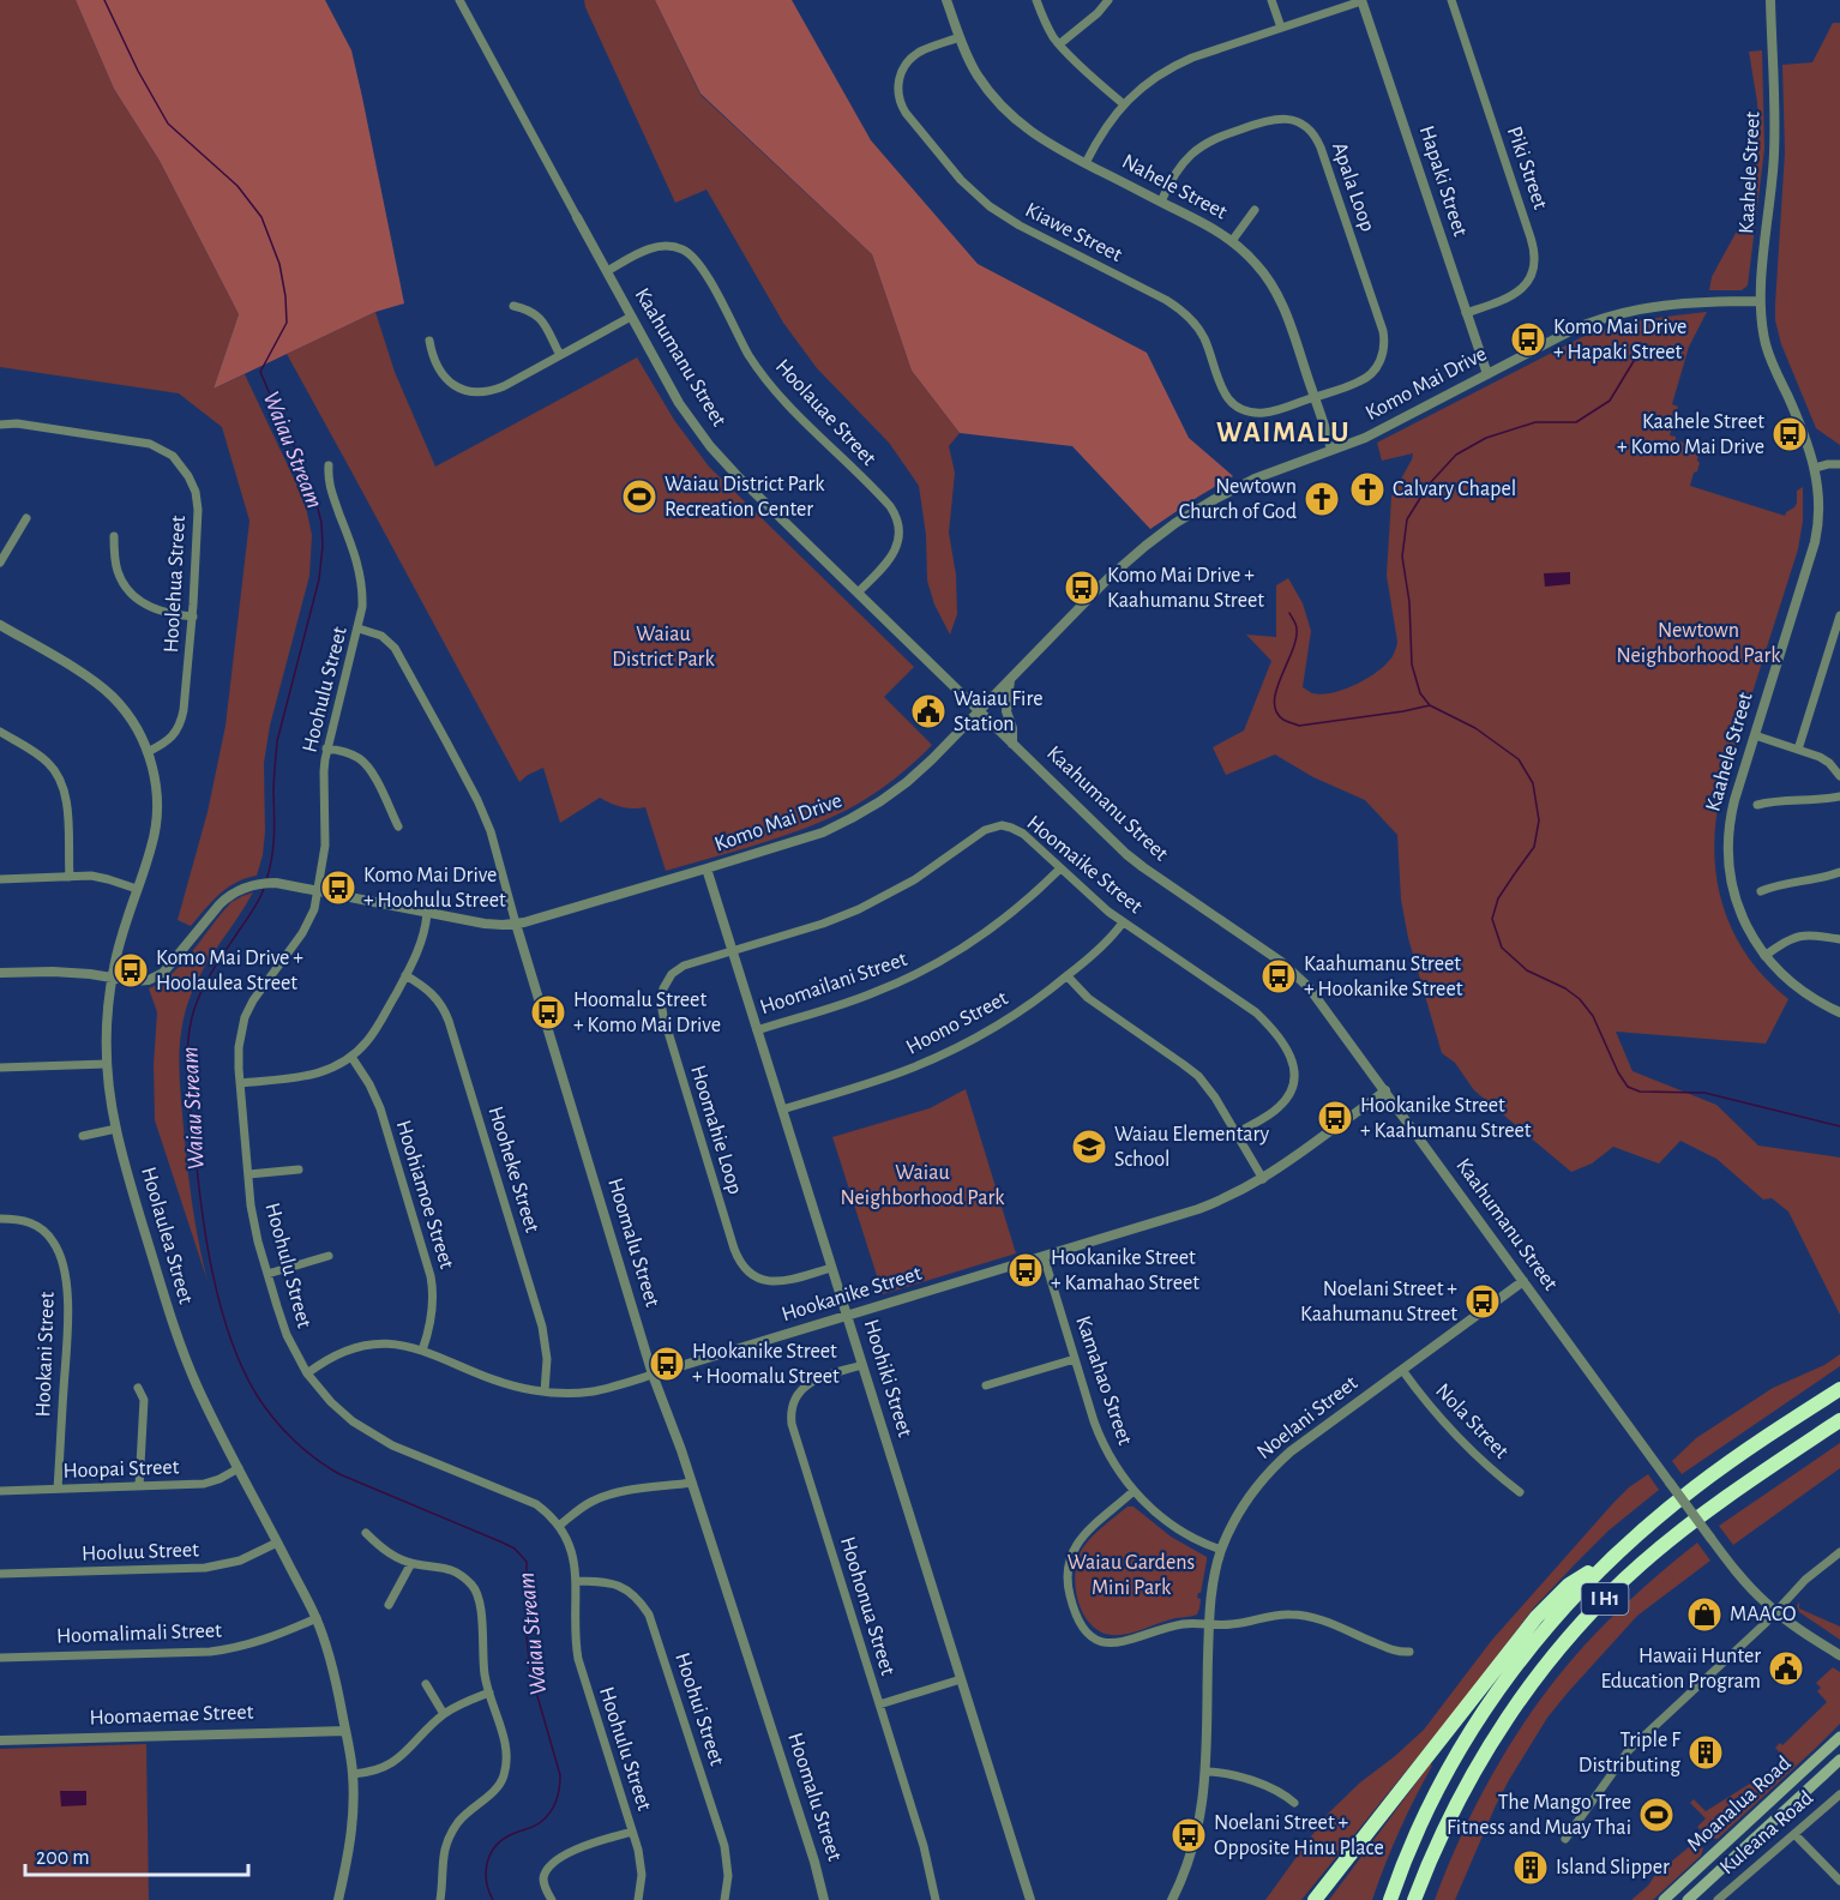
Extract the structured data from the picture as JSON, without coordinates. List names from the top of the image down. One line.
{"streets":{"highway":["I H1"],"main road":["Moanalua Road"],"street":["Piki Street","Kaahele Street","Hapaki Street","Nahele Street","Apala Loop","Kiawe Street","Kaahumanu Street","Komo Mai Drive","Hoolauae Street","Hoolehua Street","Hoohulu Street","Hoomaike Street","Hoomailani Street","Hoono Street","Hoomahie Loop","Hooheke Street","Hoohiamoe Street","Hoolaulea Street","Hoomalu Street","Hookanike Street","Hookani Street","Hoohiki Street","Kamahao Street","Noelani Street","Nola Street","Hoopai Street","Hooluu Street","Hoohonua Street","Hoomalimali Street","Hoohui Street","Hoomaemae Street","Kuleana Road"]},"crossings":[["Piki Street","Hapaki Street"],["Kaahele Street","Komo Mai Drive"],["Hapaki Street","Komo Mai Drive"],["Nahele Street","Apala Loop"],["Nahele Street","Kiawe Street"],["Nahele Street","Komo Mai Drive"],["Apala Loop","Kiawe Street"],["Kaahumanu Street","Komo Mai Drive"],["Kaahumanu Street","Hoolauae Street"],["Kaahumanu Street","Hookanike Street"],["Kaahumanu Street","Noelani Street"],["Komo Mai Drive","Hoohulu Street"],["Komo Mai Drive","Hoolaulea Street"],["Komo Mai Drive","Hoomalu Street"],["Komo Mai Drive","Hoohiki Street"],["Hoolehua Street","Hoolaulea Street"],["Hoohulu Street","Hoomalu Street"],["Hoohulu Street","Hookanike Street"],["Hoohulu Street","Hoohui Street"],["Hoomaike Street","Hoomailani Street"],["Hoomaike Street","Hoono Street"],["Hoomaike Street","Hoomahie Loop"],["Hoomaike Street","Hoohiki Street"],["Hoomailani Street","Hoohiki Street"],["Hoono Street","Hoohiki Street"],["Hoomahie Loop","Hoohiki Street"],["Hooheke Street","Hookanike Street"],["Hoohiamoe Street","Hookanike Street"],["Hoolaulea Street","Hoopai Street"],["Hoolaulea Street","Hooluu Street"],["Hoolaulea Street","Hoomalimali Street"],["Hoolaulea Street","Hoomaemae Street"],["Hoomalu Street","Hookanike Street"],["Hookanike Street","Hoohiki Street"],["Hookanike Street","Kamahao Street"],["Hookani Street","Hoopai Street"],["Hoohiki Street","Hoohonua Street"],["Kamahao Street","Noelani Street"],["Noelani Street","Nola Street"]],"districts":["WAIMALU"],"water":["Waiau Stream"],"parks":["Newtown Neighborhood Park","Waiau District Park","Waiau Neighborhood Park","Waiau Gardens Mini Park"],"places":{"bus stop":["Komo Mai Drive + Hapaki Street","Kaahele Street + Komo Mai Drive","Komo Mai Drive + Kaahumanu Street","Komo Mai Drive + Hoohulu Street","Komo Mai Drive + Hoolaulea Street","Kaahumanu Street + Hookanike Street","Hoomalu Street + Komo Mai Drive","Hookanike Street + Kaahumanu Street","Hookanike Street + Kamahao Street","Noelani Street + Kaahumanu Street","Hookanike Street + Hoomalu Street","Noelani Street + Opposite Hinu Place"],"church":["Calvary Chapel","Newtown Church of God"],"sports":["Waiau District Park Recreation Center","The Mango Tree Fitness and Muay Thai"],"public building":["Waiau Fire Station","Hawaii Hunter Education Program"],"school or university":["Waiau Elementary School"],"shop":["MAACO"],"building":["Triple F Distributing","Island Slipper"]},"scale_bar":"200 m"}
